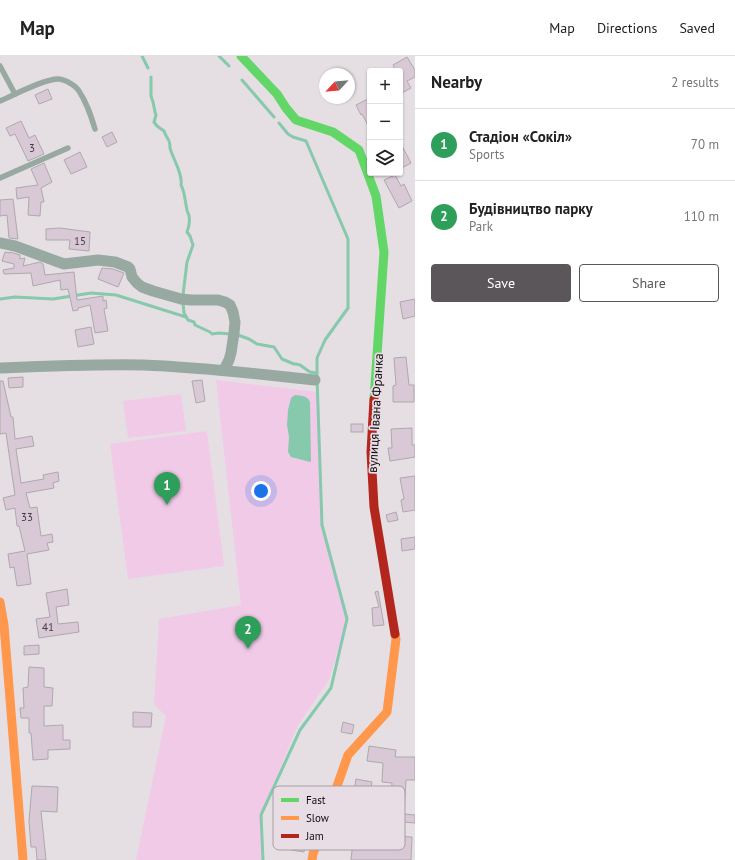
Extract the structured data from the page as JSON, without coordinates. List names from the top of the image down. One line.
{"streets":{"street":["вулиця Івана Франка"]},"house_numbers":["3","15","33","41"],"legend":["Fast","Slow","Jam"],"north":"bottom left","page":{"header":"Map","nav":["Map","Directions","Saved"],"heading":["Nearby","2 results"],"map_buttons":["+","−"],"list":[{"mark":"1","name":"Стадіон «Сокіл»","note":"Sports","value":"70 m"},{"mark":"2","name":"Будівництво парку","note":"Park","value":"110 m"}],"buttons":["Save","Share"],"pins":["1","2"]}}
